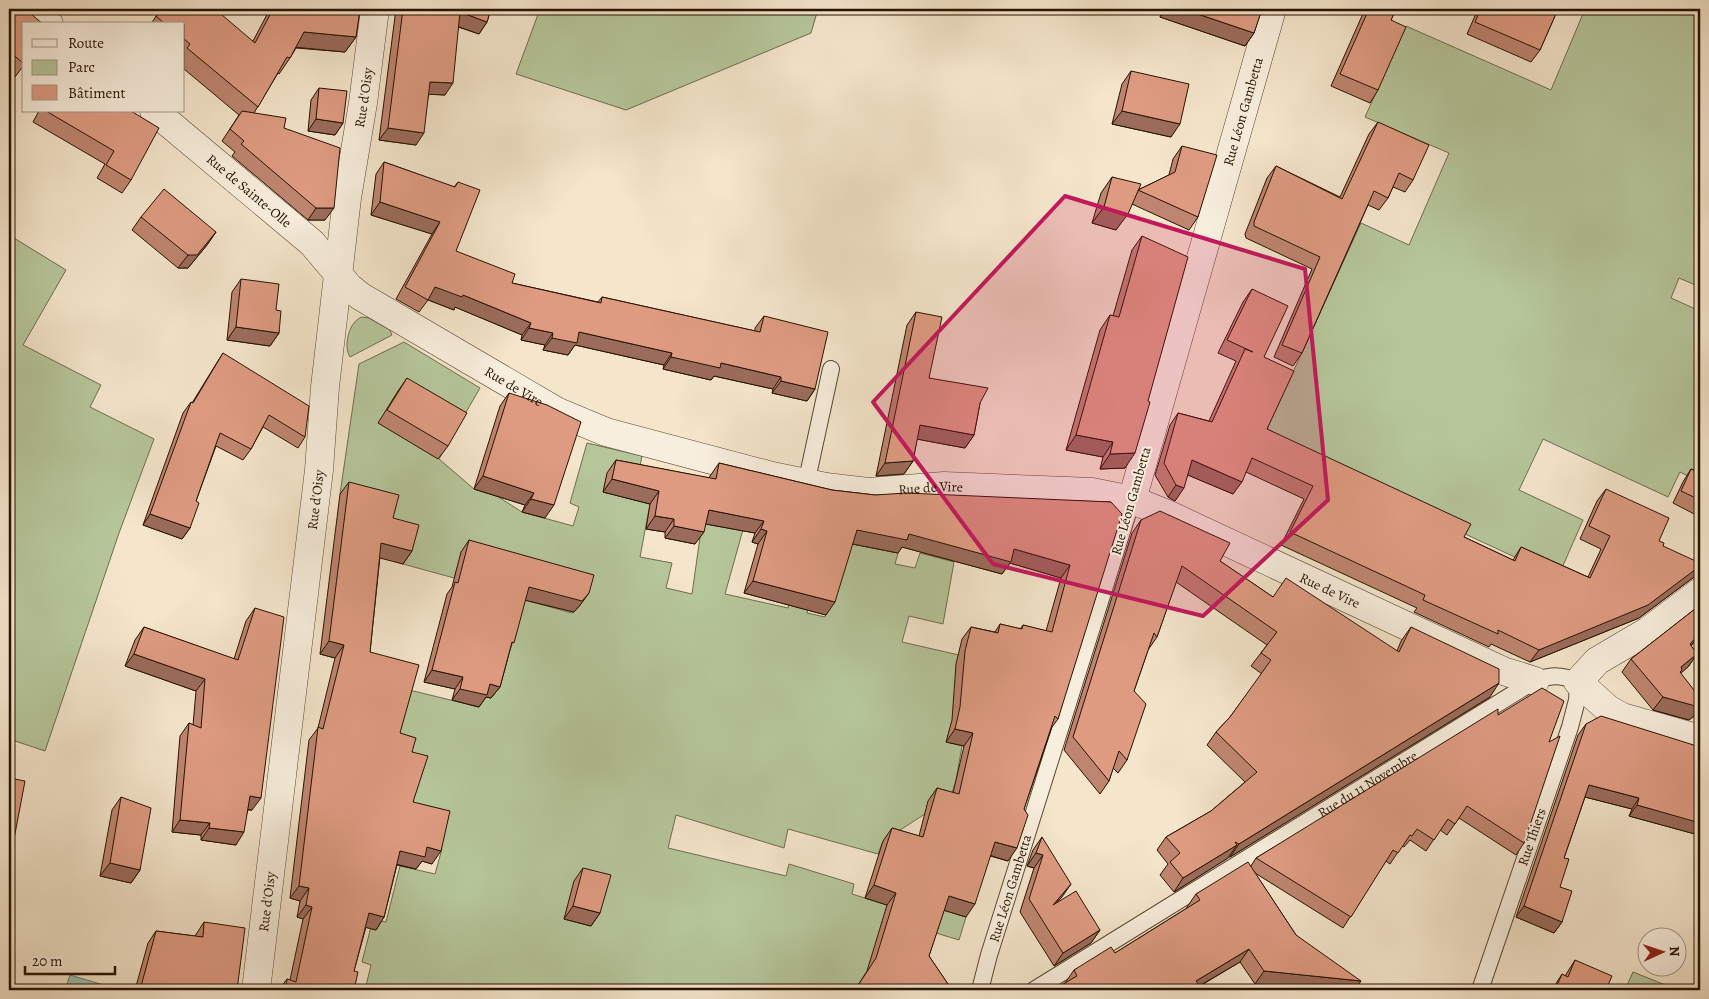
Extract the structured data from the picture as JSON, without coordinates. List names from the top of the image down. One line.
{"streets":{"street":["Rue d'Oisy","Rue Léon Gambetta","Rue de Sainte-Olle","Rue de Vire"],"lane":["Rue du 11 Novembre","Rue Thiers"]},"crossings":[["Rue d'Oisy","Rue de Sainte-Olle"],["Rue d'Oisy","Rue de Vire"],["Rue Léon Gambetta","Rue de Vire"],["Rue de Sainte-Olle","Rue de Vire"],["Rue de Vire","Rue du 11 Novembre"],["Rue du 11 Novembre","Rue Thiers"]],"legend":["Route","Parc","Bâtiment"],"scale_bar":"20 m","north":"right"}
